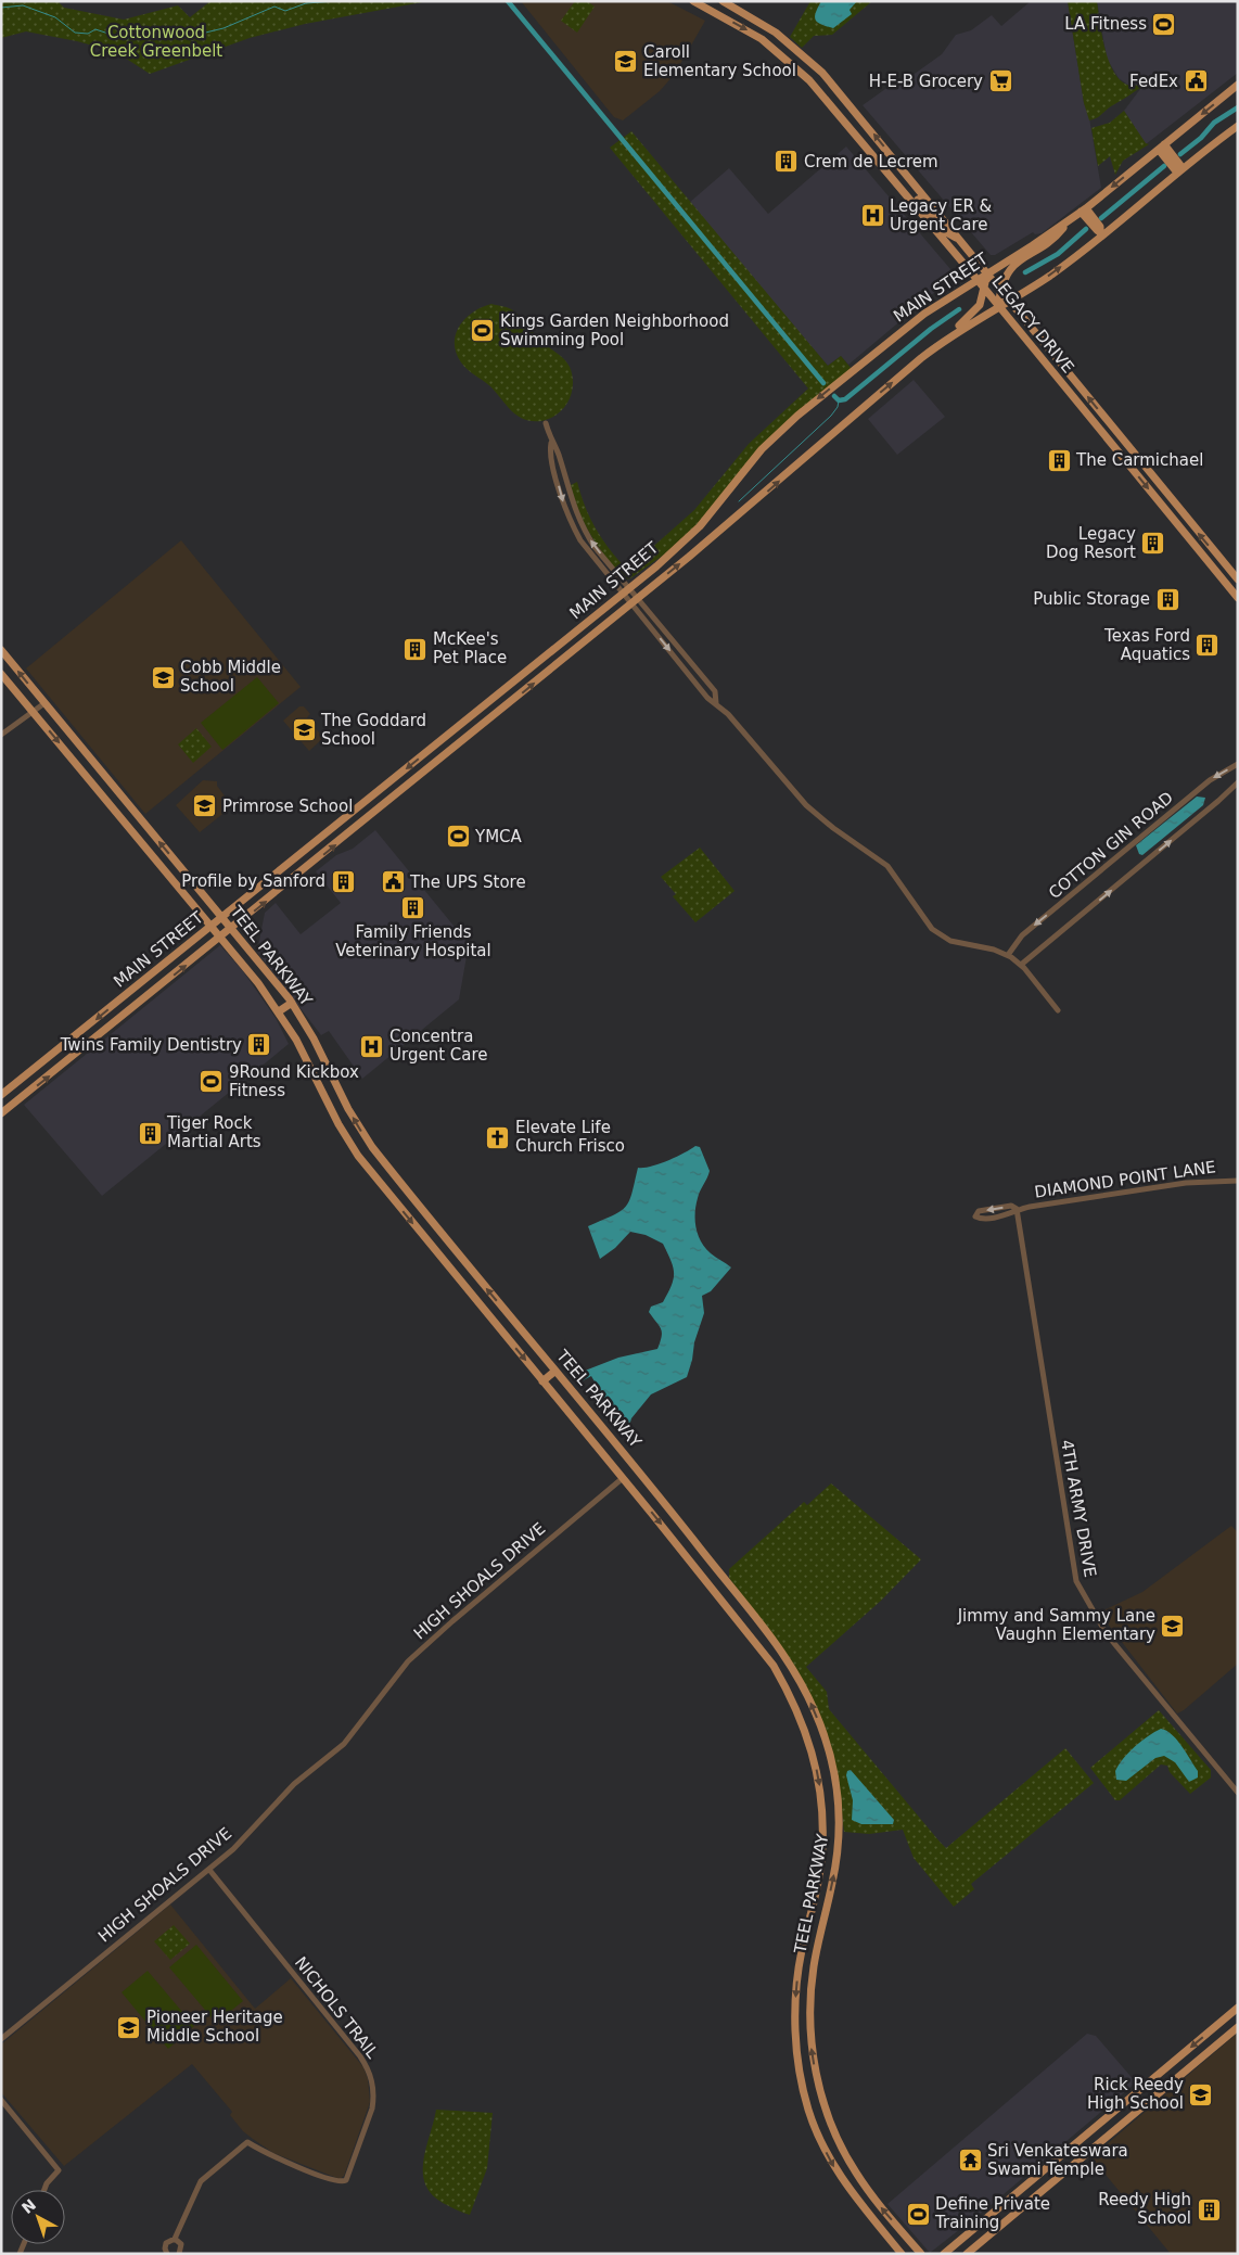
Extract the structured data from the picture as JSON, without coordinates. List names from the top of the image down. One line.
{"streets":{"main road":["MAIN STREET","LEGACY DRIVE","TEEL PARKWAY"],"street":["COTTON GIN ROAD","DIAMOND POINT LANE","4TH ARMY DRIVE","HIGH SHOALS DRIVE","NICHOLS TRAIL"]},"crossings":[["MAIN STREET","LEGACY DRIVE"],["MAIN STREET","TEEL PARKWAY"],["TEEL PARKWAY","HIGH SHOALS DRIVE"],["DIAMOND POINT LANE","4TH ARMY DRIVE"],["HIGH SHOALS DRIVE","NICHOLS TRAIL"]],"parks":["Cottonwood Creek Greenbelt"],"places":{"sports":["LA Fitness","Kings Garden Neighborhood Swimming Pool","YMCA","9Round Kickbox Fitness","Define Private Training"],"school or university":["Caroll Elementary School","Cobb Middle School","The Goddard School","Primrose School","Jimmy and Sammy Lane Vaughn Elementary","Pioneer Heritage Middle School","Rick Reedy High School"],"supermarket":["H-E-B Grocery"],"public building":["FedEx","The UPS Store"],"building":["Crem de Lecrem","The Carmichael","Legacy Dog Resort","Public Storage","Texas Ford Aquatics","McKee's Pet Place","Profile by Sanford","Family Friends Veterinary Hospital","Twins Family Dentistry","Tiger Rock Martial Arts","Reedy High School"],"hospital":["Legacy ER & Urgent Care","Concentra Urgent Care"],"church":["Elevate Life Church Frisco"],"temple":["Sri Venkateswara Swami Temple"]},"north":"top left"}
